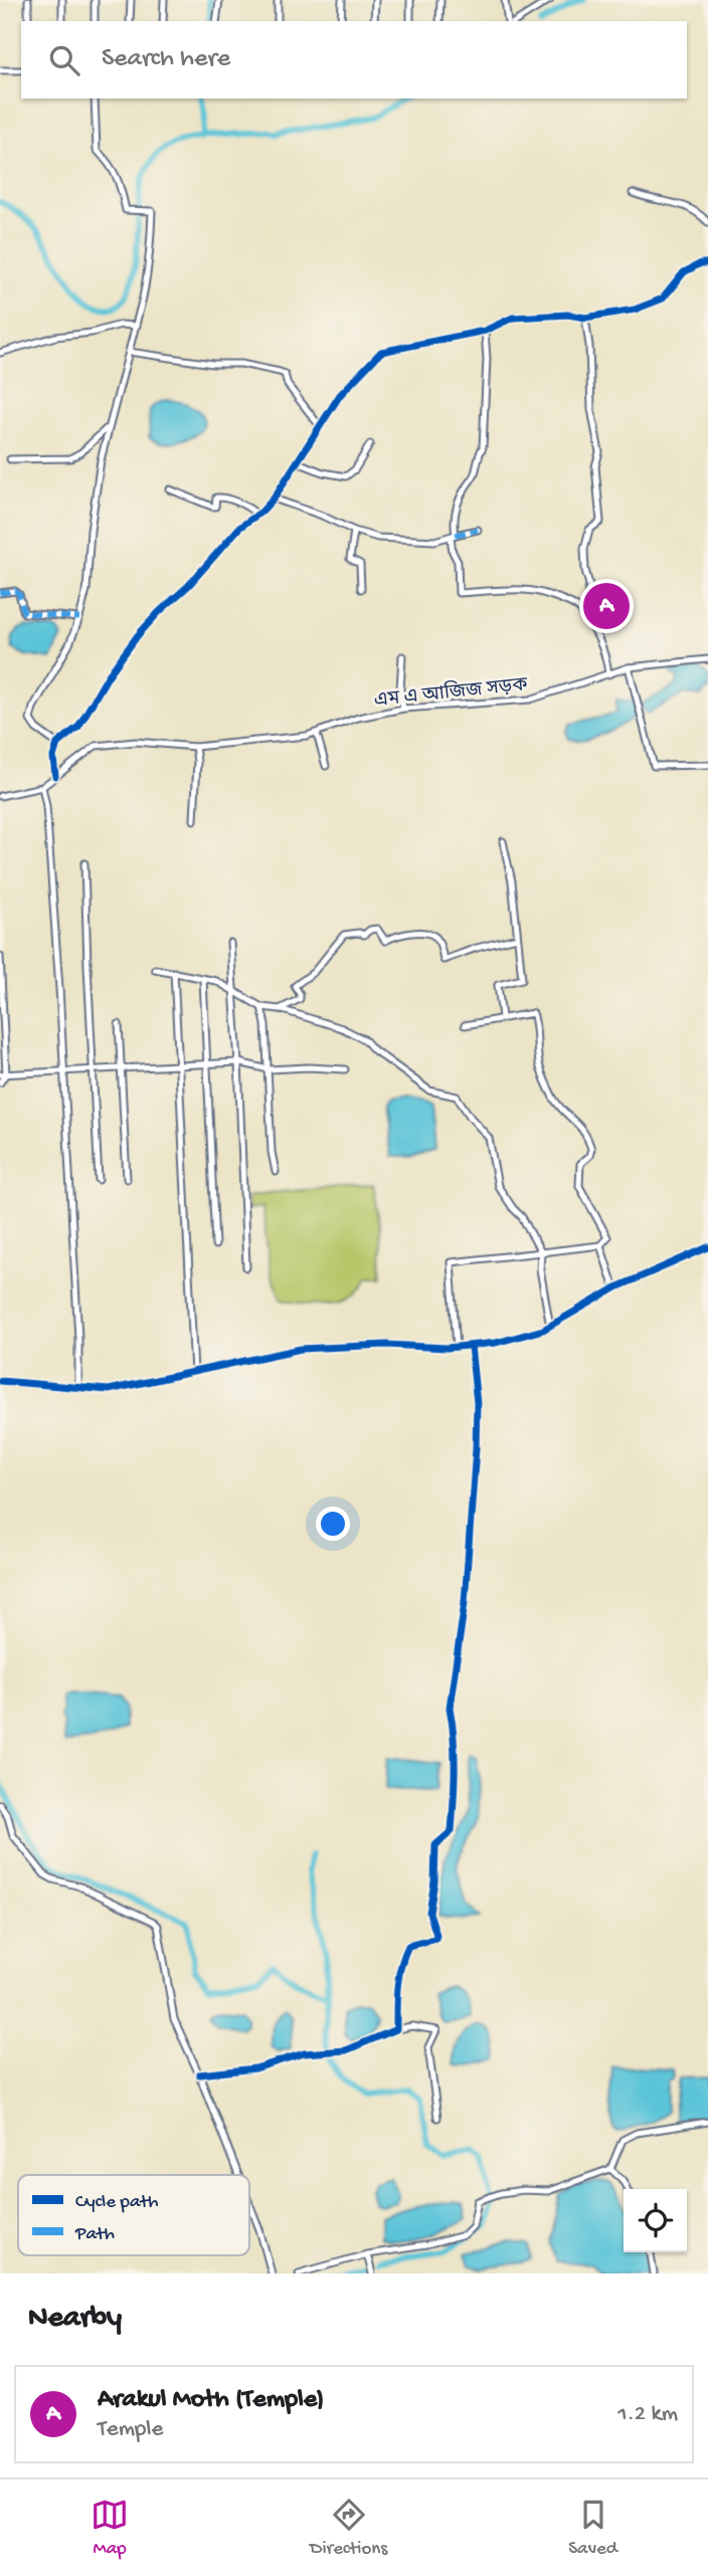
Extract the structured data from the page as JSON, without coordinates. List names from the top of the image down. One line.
{"streets":{"street":["এম এ আজিজ সড়ক"]},"legend":["Cycle path","Path"],"page":{"search":"Search here","pins":"A","heading":"Nearby","list":[{"mark":"A","name":"Arakul Moth (Temple)","note":"Temple","value":"1.2 km"}],"nav":["Map","Directions","Saved"]}}
